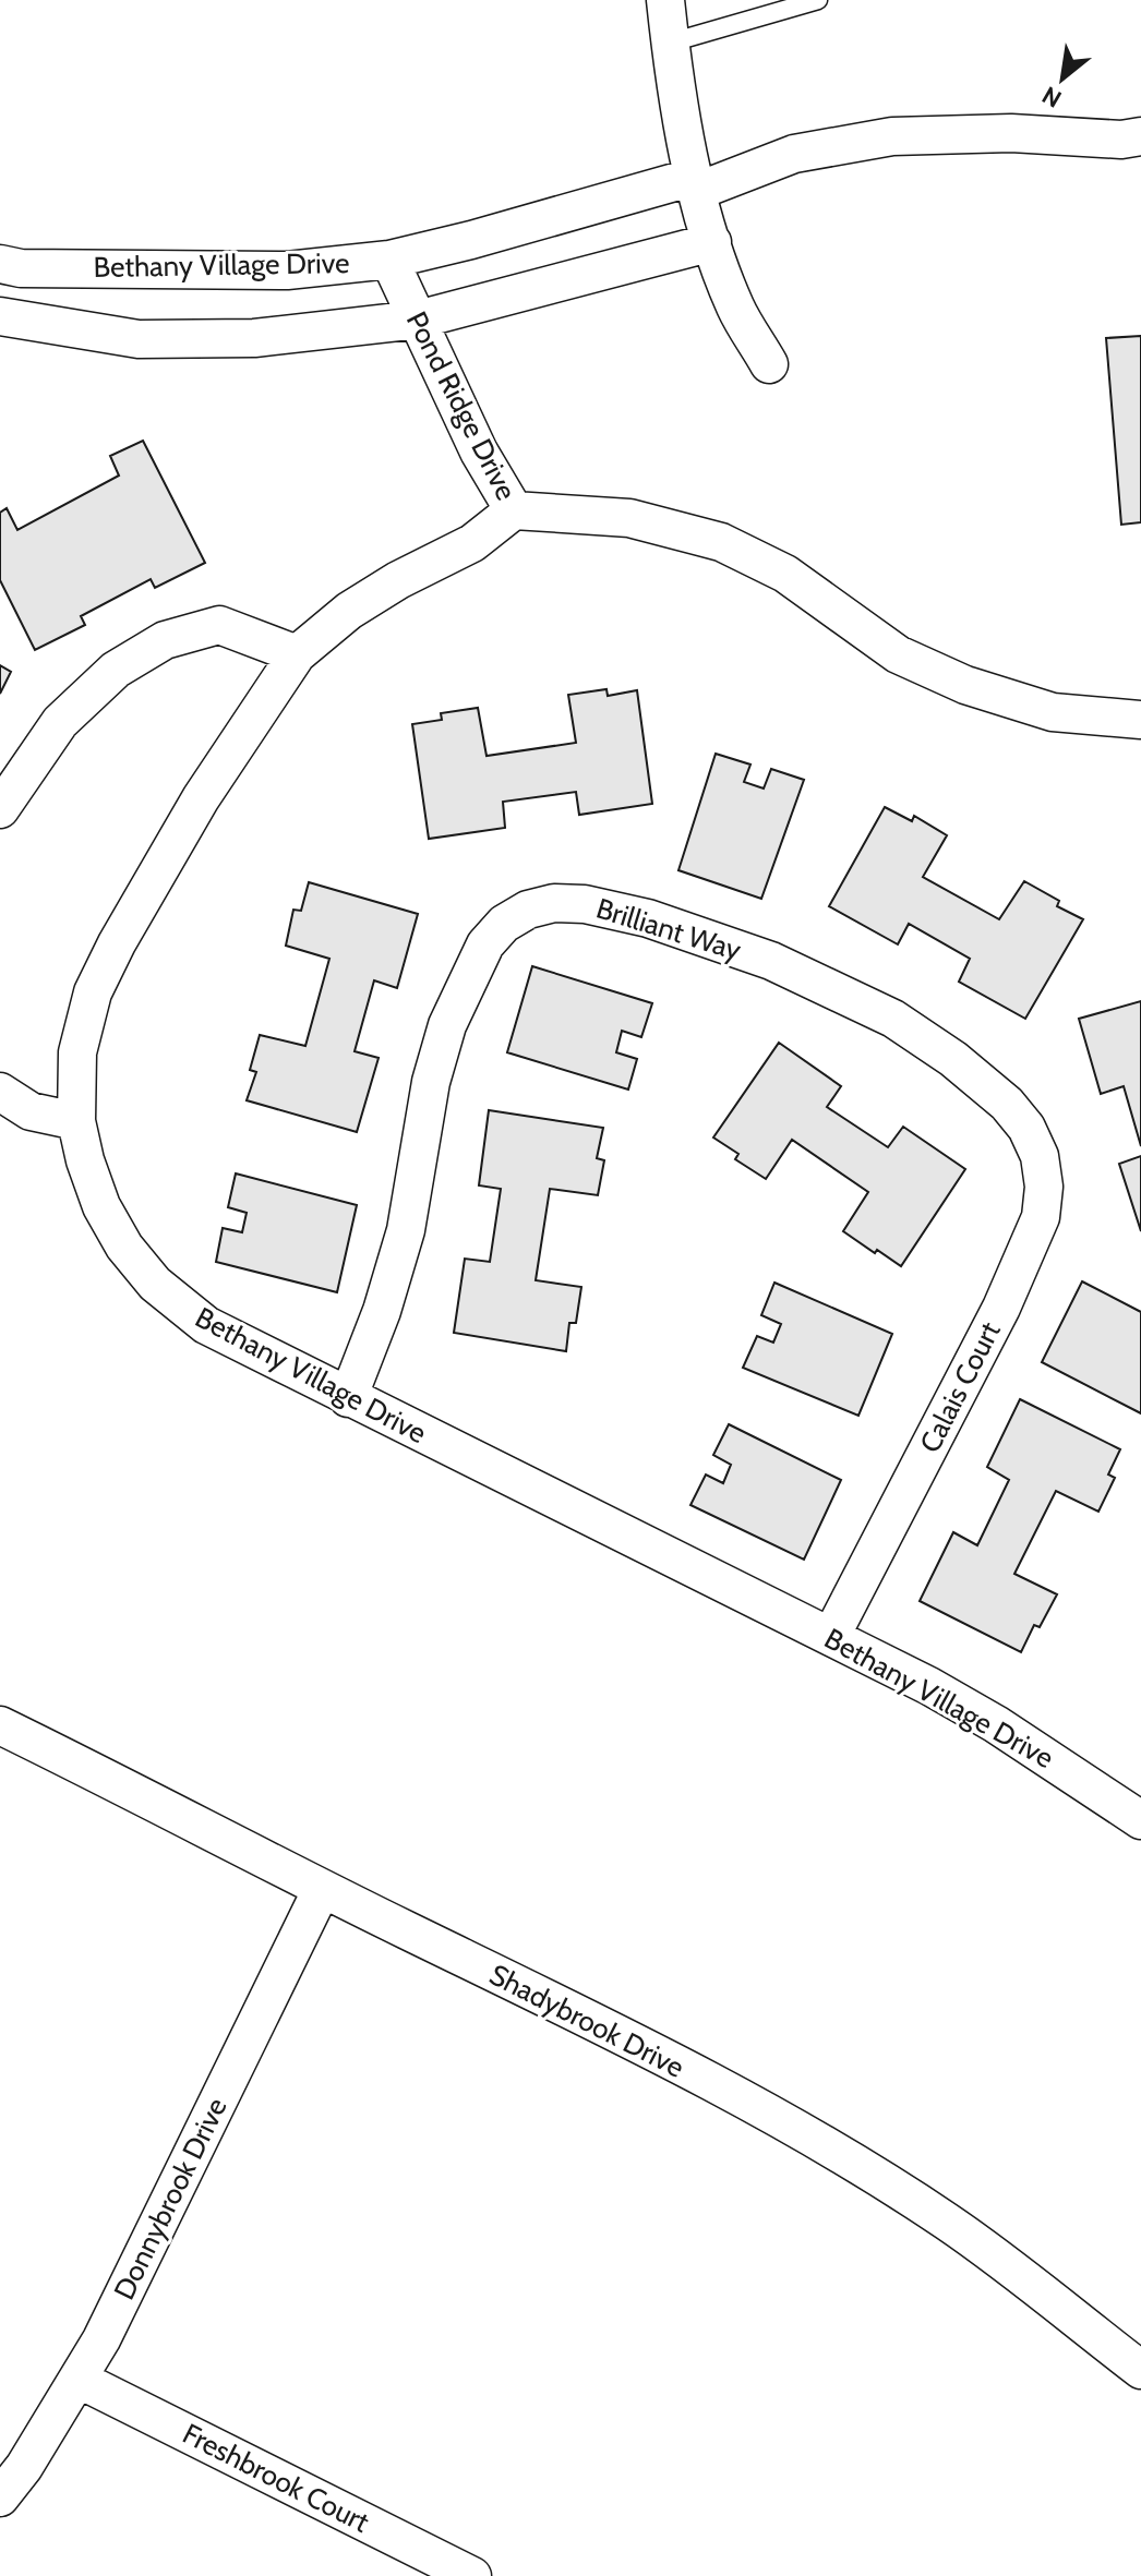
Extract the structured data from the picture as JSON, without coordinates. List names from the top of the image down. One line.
{"streets":{"street":["Bethany Village Drive","Pond Ridge Drive","Brilliant Way","Calais Court","Shadybrook Drive","Donnybrook Drive","Freshbrook Court"]},"crossings":[["Bethany Village Drive","Pond Ridge Drive"],["Bethany Village Drive","Brilliant Way"],["Bethany Village Drive","Calais Court"],["Brilliant Way","Calais Court"],["Shadybrook Drive","Donnybrook Drive"],["Donnybrook Drive","Freshbrook Court"]],"north":"bottom left"}
